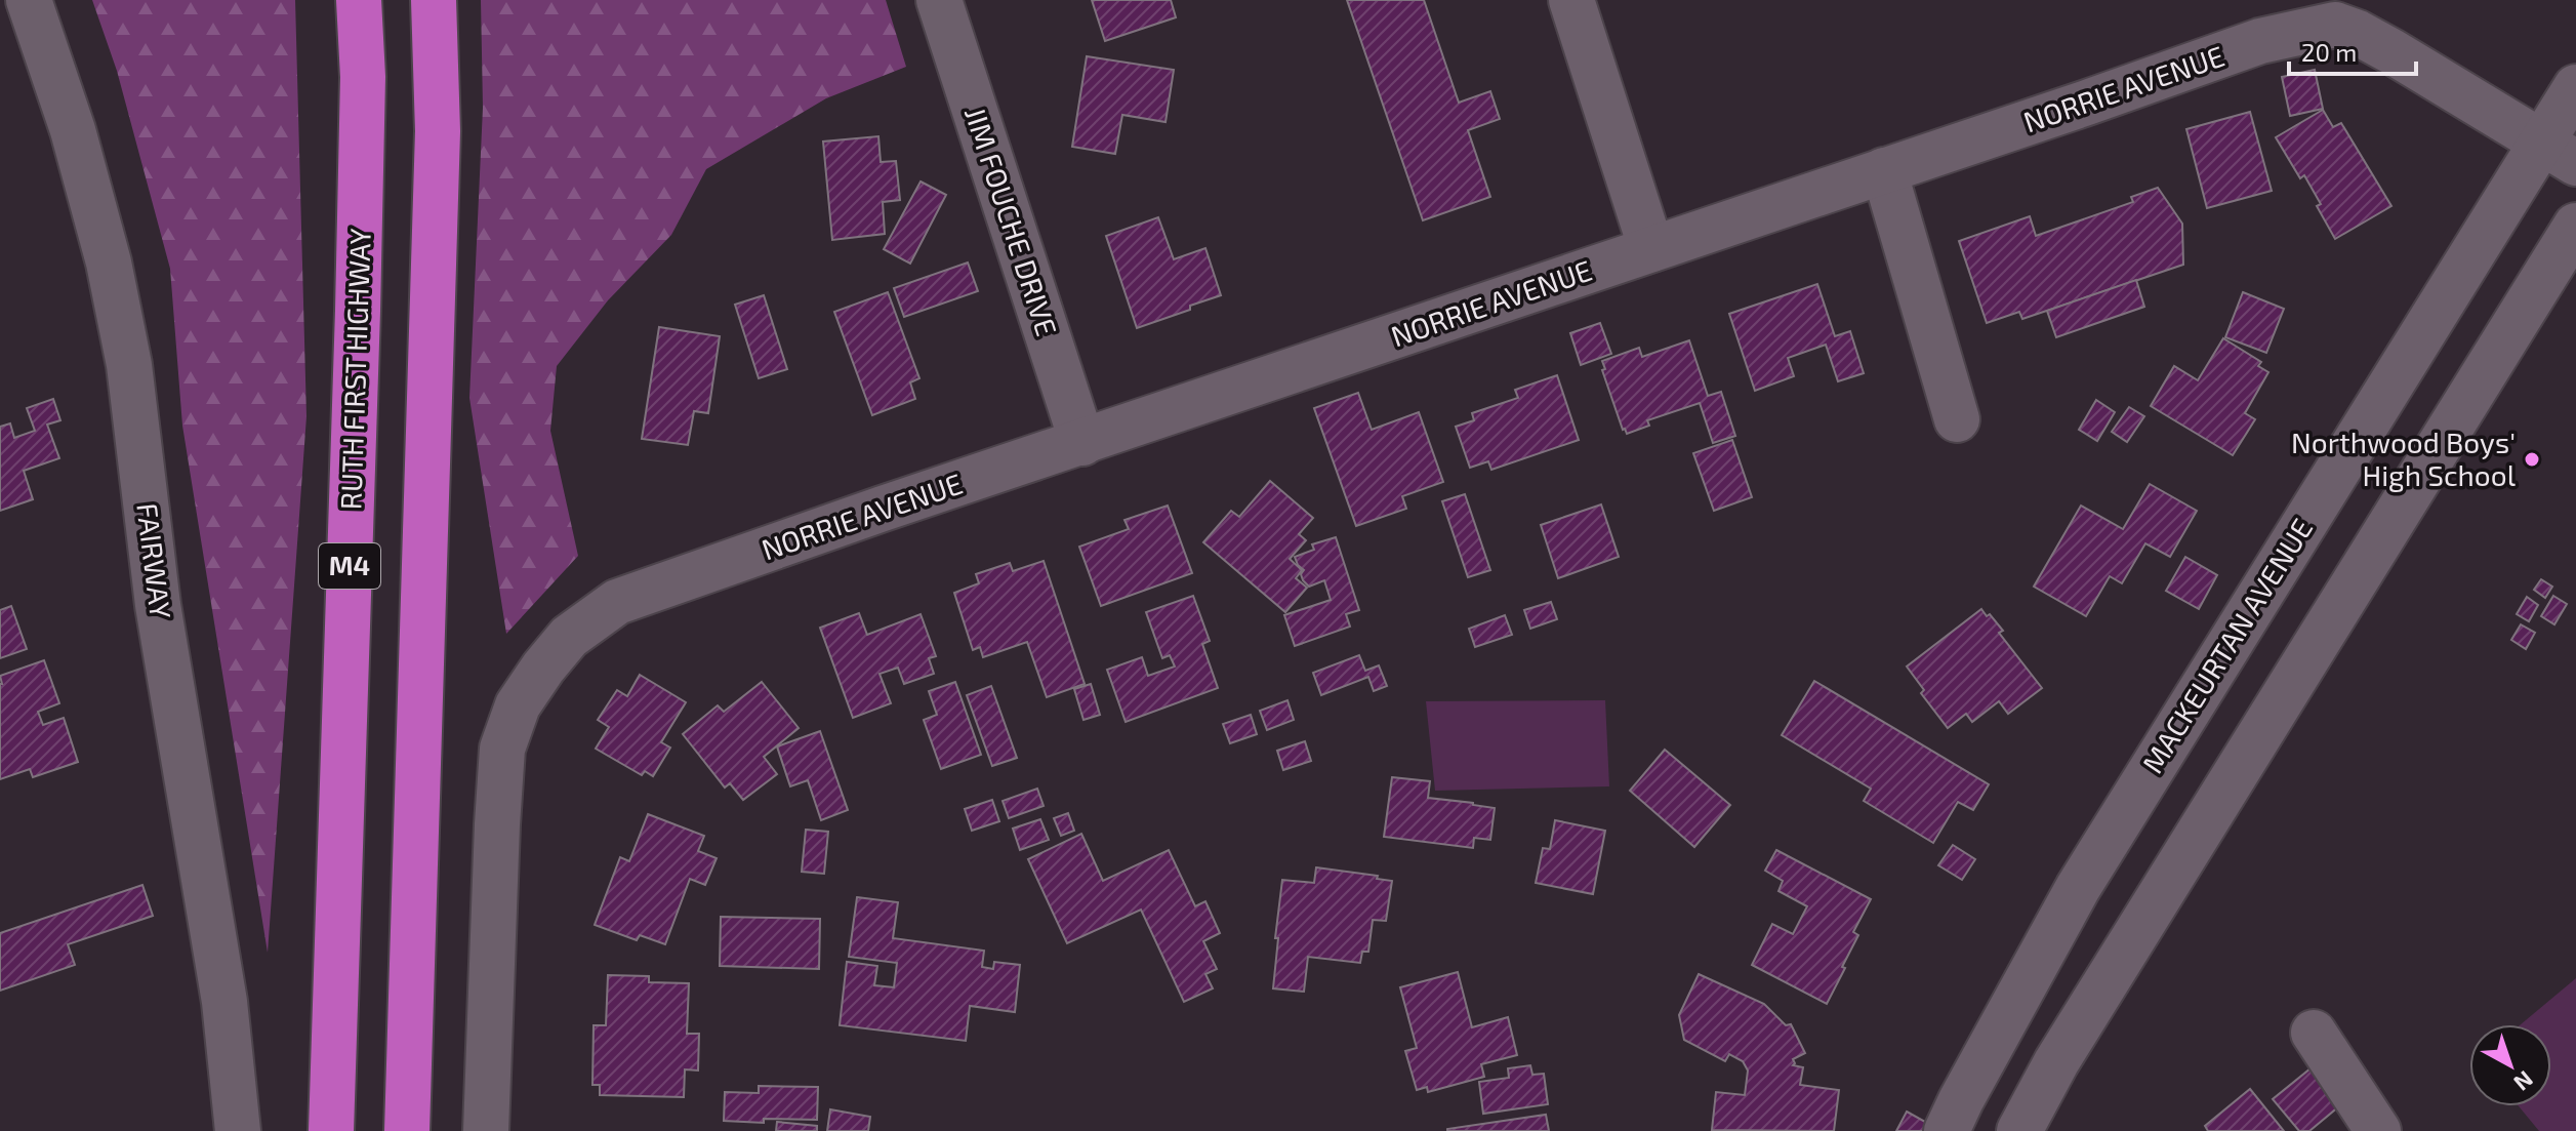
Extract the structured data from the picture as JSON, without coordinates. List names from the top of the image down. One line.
{"streets":{"highway":["RUTH FIRST HIGHWAY","M4"],"street":["NORRIE AVENUE","JIM FOUCHE DRIVE","FAIRWAY","MACKEURTAN AVENUE"]},"crossings":[["NORRIE AVENUE","JIM FOUCHE DRIVE"],["NORRIE AVENUE","MACKEURTAN AVENUE"]],"places":["Northwood Boys' High School"],"scale_bar":"20 m","north":"bottom right"}
